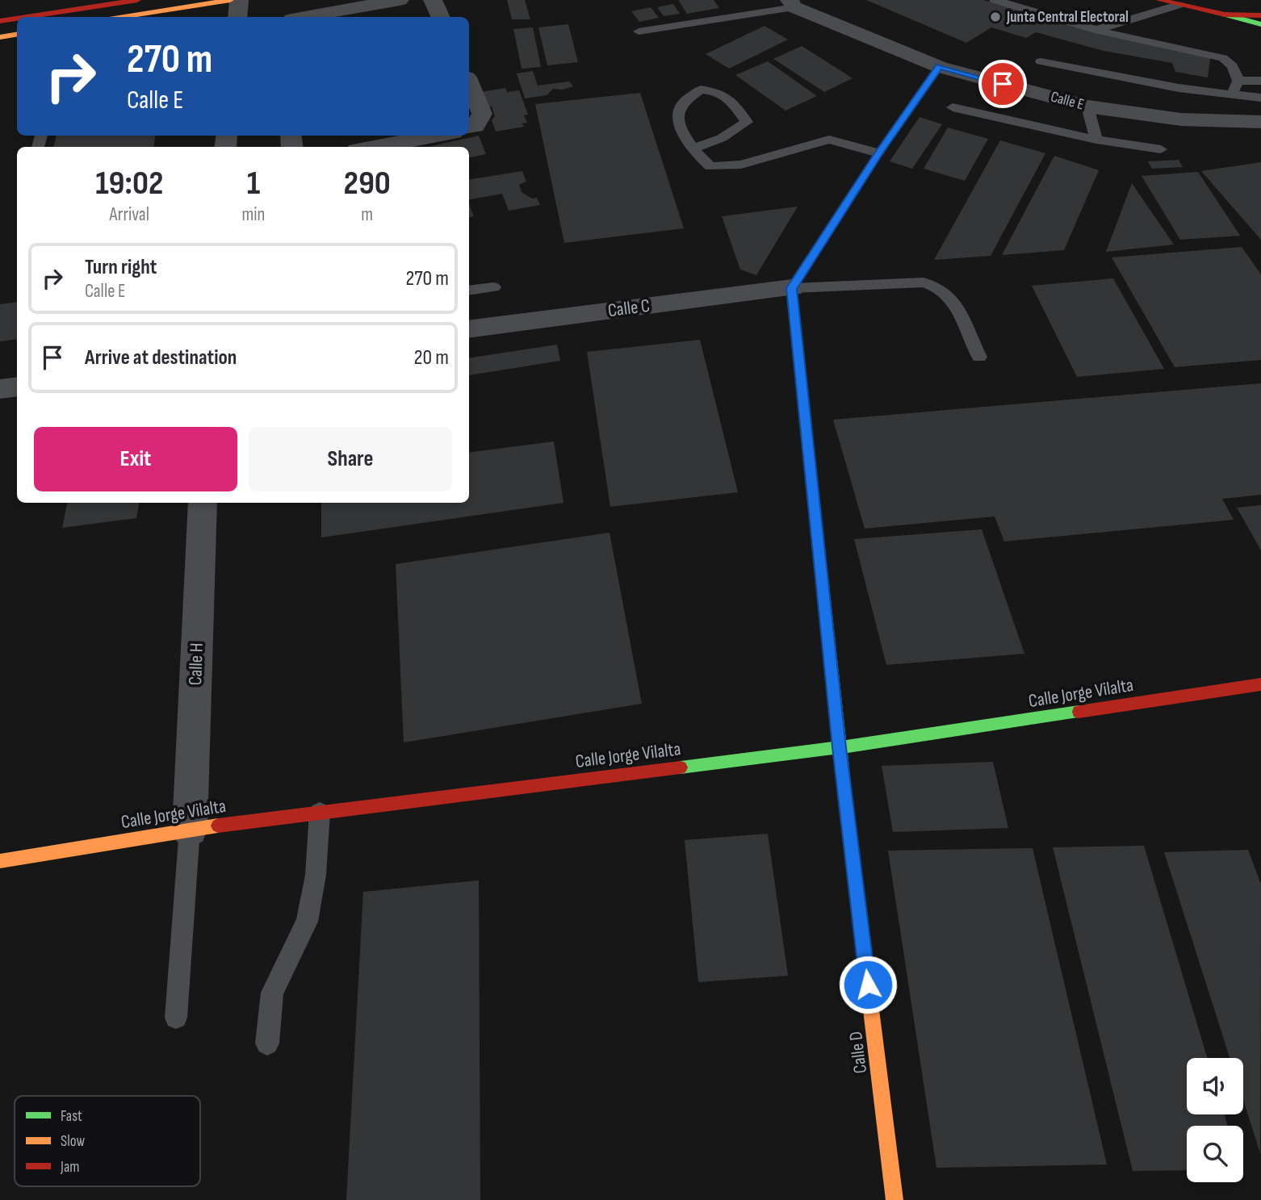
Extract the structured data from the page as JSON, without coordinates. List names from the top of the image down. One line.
{"streets":{"main road":["Calle Jorge Vilalta","Calle D"],"street":["Calle E","Calle C","Calle H"]},"crossings":[["Calle C","Calle D"],["Calle H","Calle Jorge Vilalta"],["Calle Jorge Vilalta","Calle D"]],"places":["Junta Central Electoral"],"legend":["Fast","Slow","Jam"],"page":{"turn":["270 m","Calle E"],"eta":["19:02","Arrival","1","min","290","m"],"list":[{"name":"Turn right","note":"Calle E","value":"270 m"},{"name":"Arrive at destination","value":"20 m"}],"buttons":["Exit","Share"]}}
